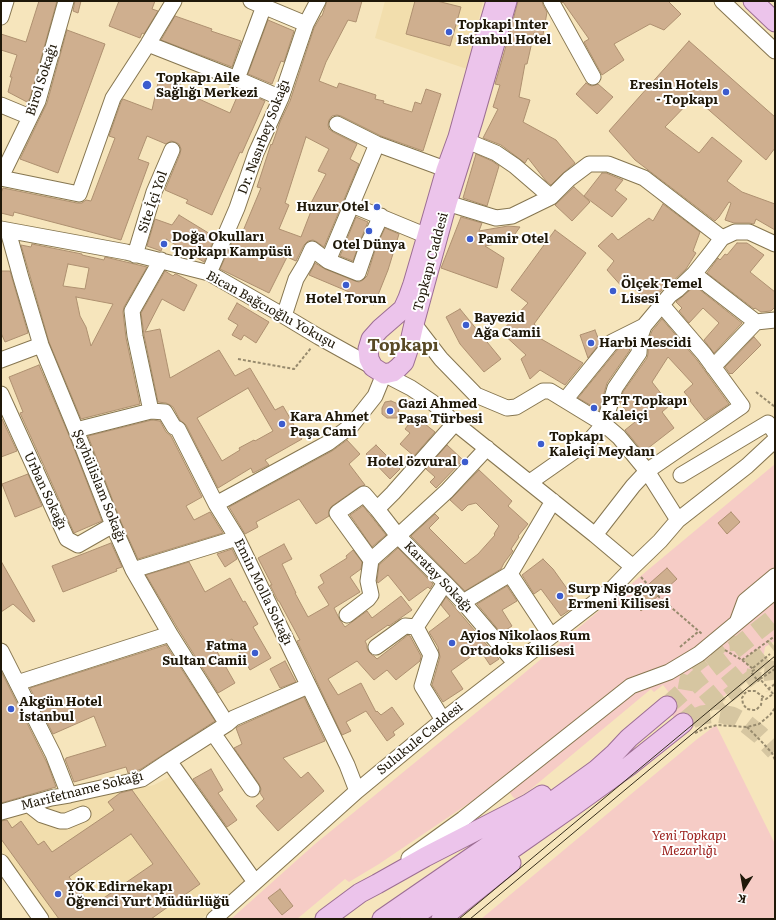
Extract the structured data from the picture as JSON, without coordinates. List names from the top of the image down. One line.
{"streets":{"main road":["Topkapı Caddesi"],"street":["Birol Sokağı","Dr. Nasırbey Sokağı","Site İçi Yol","Bican Bağcıoğlu Yokuşu","Şeyhülislam Sokağı","Urban Sokağı","Karatay Sokağı","Emin Molla Sokağı","Sulukule Caddesi","Marifetname Sokağı"]},"crossings":[["Dr. Nasırbey Sokağı","Bican Bağcıoğlu Yokuşu"],["Site İçi Yol","Bican Bağcıoğlu Yokuşu"],["Topkapı Caddesi","Bican Bağcıoğlu Yokuşu"],["Topkapı Caddesi","Sulukule Caddesi"],["Bican Bağcıoğlu Yokuşu","Şeyhülislam Sokağı"],["Şeyhülislam Sokağı","Urban Sokağı"],["Şeyhülislam Sokağı","Marifetname Sokağı"],["Karatay Sokağı","Sulukule Caddesi"],["Emin Molla Sokağı","Sulukule Caddesi"],["Emin Molla Sokağı","Marifetname Sokağı"]],"districts":["Topkapı"],"parks":["Yeni Topkapı Mezarlığı"],"places":["Topkapi Inter Istanbul Hotel","Topkapı Aile Sağlığı Merkezi","Eresin Hotels - Topkapı","Huzur Otel","Otel Dünya","Pamir Otel","Doğa Okulları Topkapı Kampüsü","Hotel Torun","Ölçek Temel Lisesi","Bayezid Ağa Camii","Harbi Mescidi","PTT Topkapı Kaleiçi","Gazi Ahmed Paşa Türbesi","Kara Ahmet Paşa Cami","Topkapı Kaleiçi Meydanı","Hotel özvural","Surp Nigogoyas Ermeni Kilisesi","Ayios Nikolaos Rum Ortodoks Kilisesi","Fatma Sultan Camii","Akgün Hotel İstanbul","YÖK Edirnekapı Öğrenci Yurt Müdürlüğü"],"north":"bottom"}
